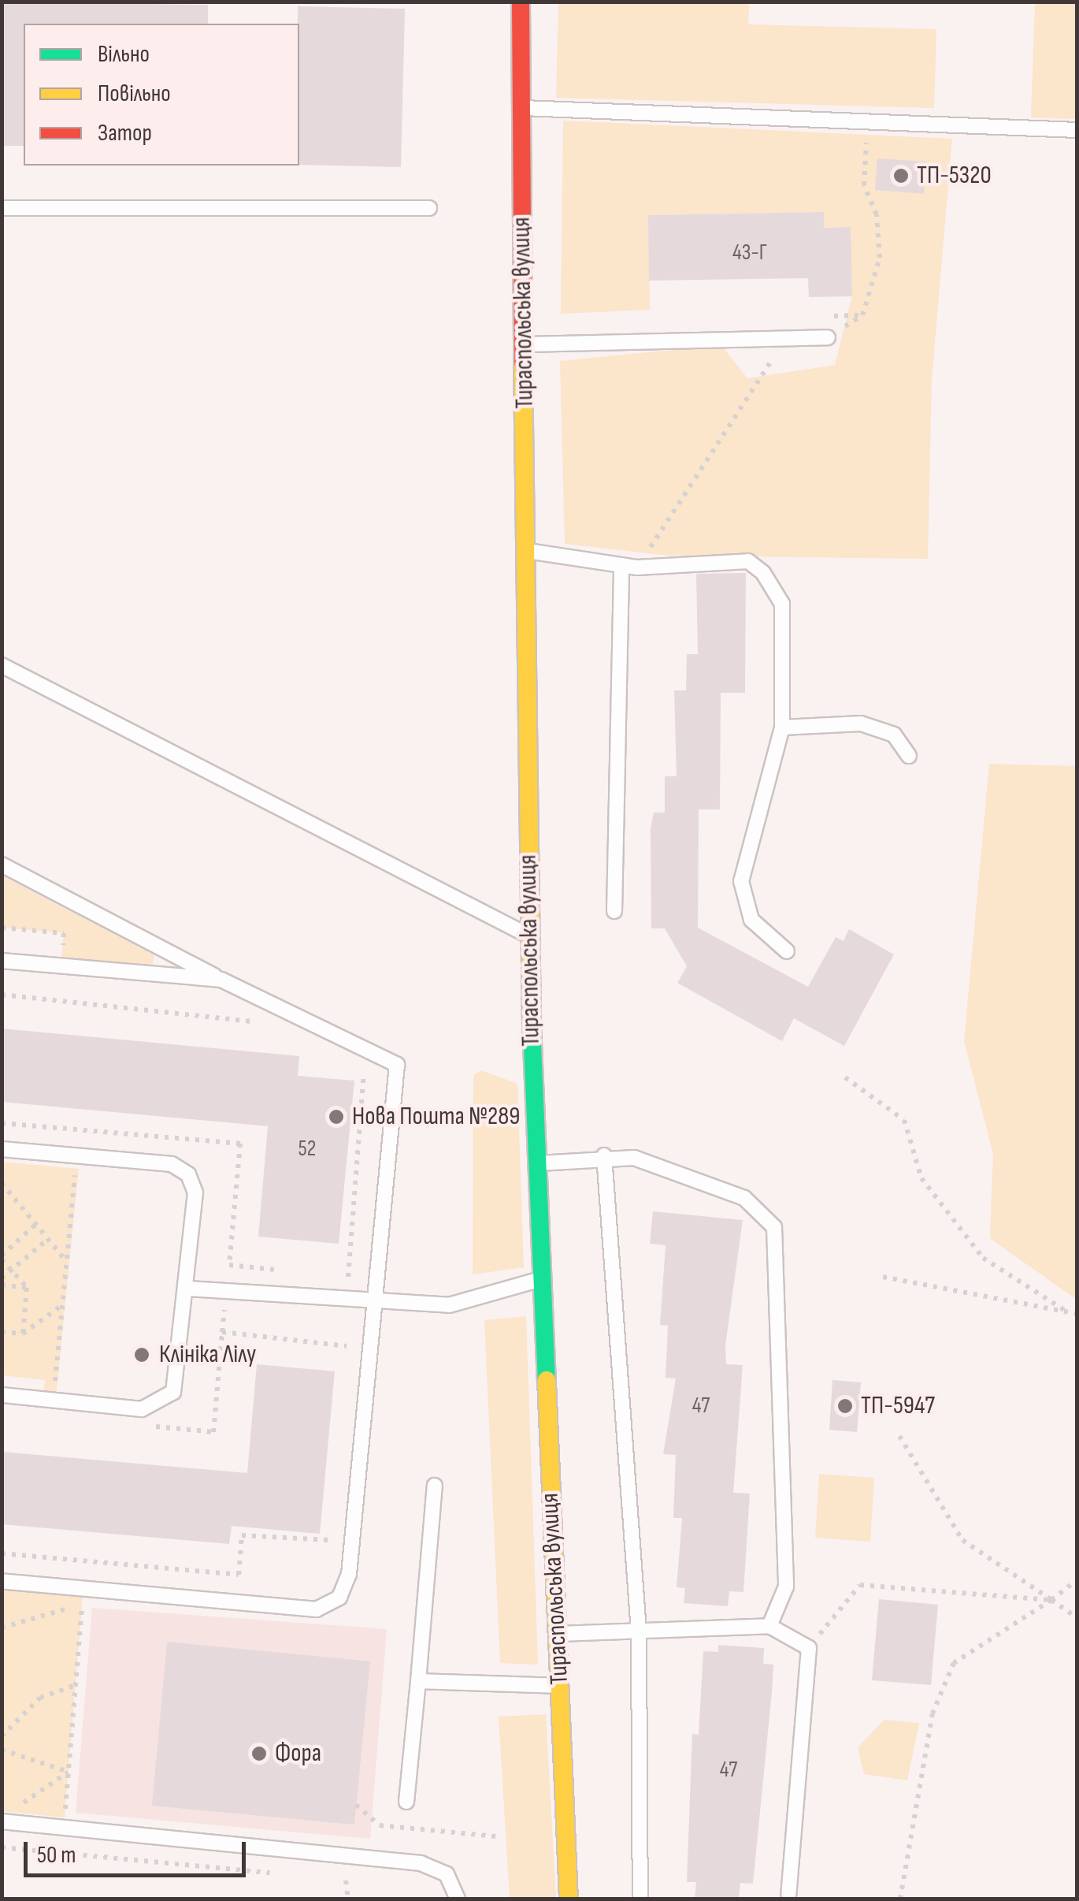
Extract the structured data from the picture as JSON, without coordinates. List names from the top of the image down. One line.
{"streets":{"street":["Тираспольська вулиця"]},"places":["ТП-5320","Нова Пошта №289","Клініка Лілу","ТП-5947","Фора"],"house_numbers":["43-Г","52","47","47"],"legend":["Вільно","Повільно","Затор"],"scale_bar":"50 m"}
